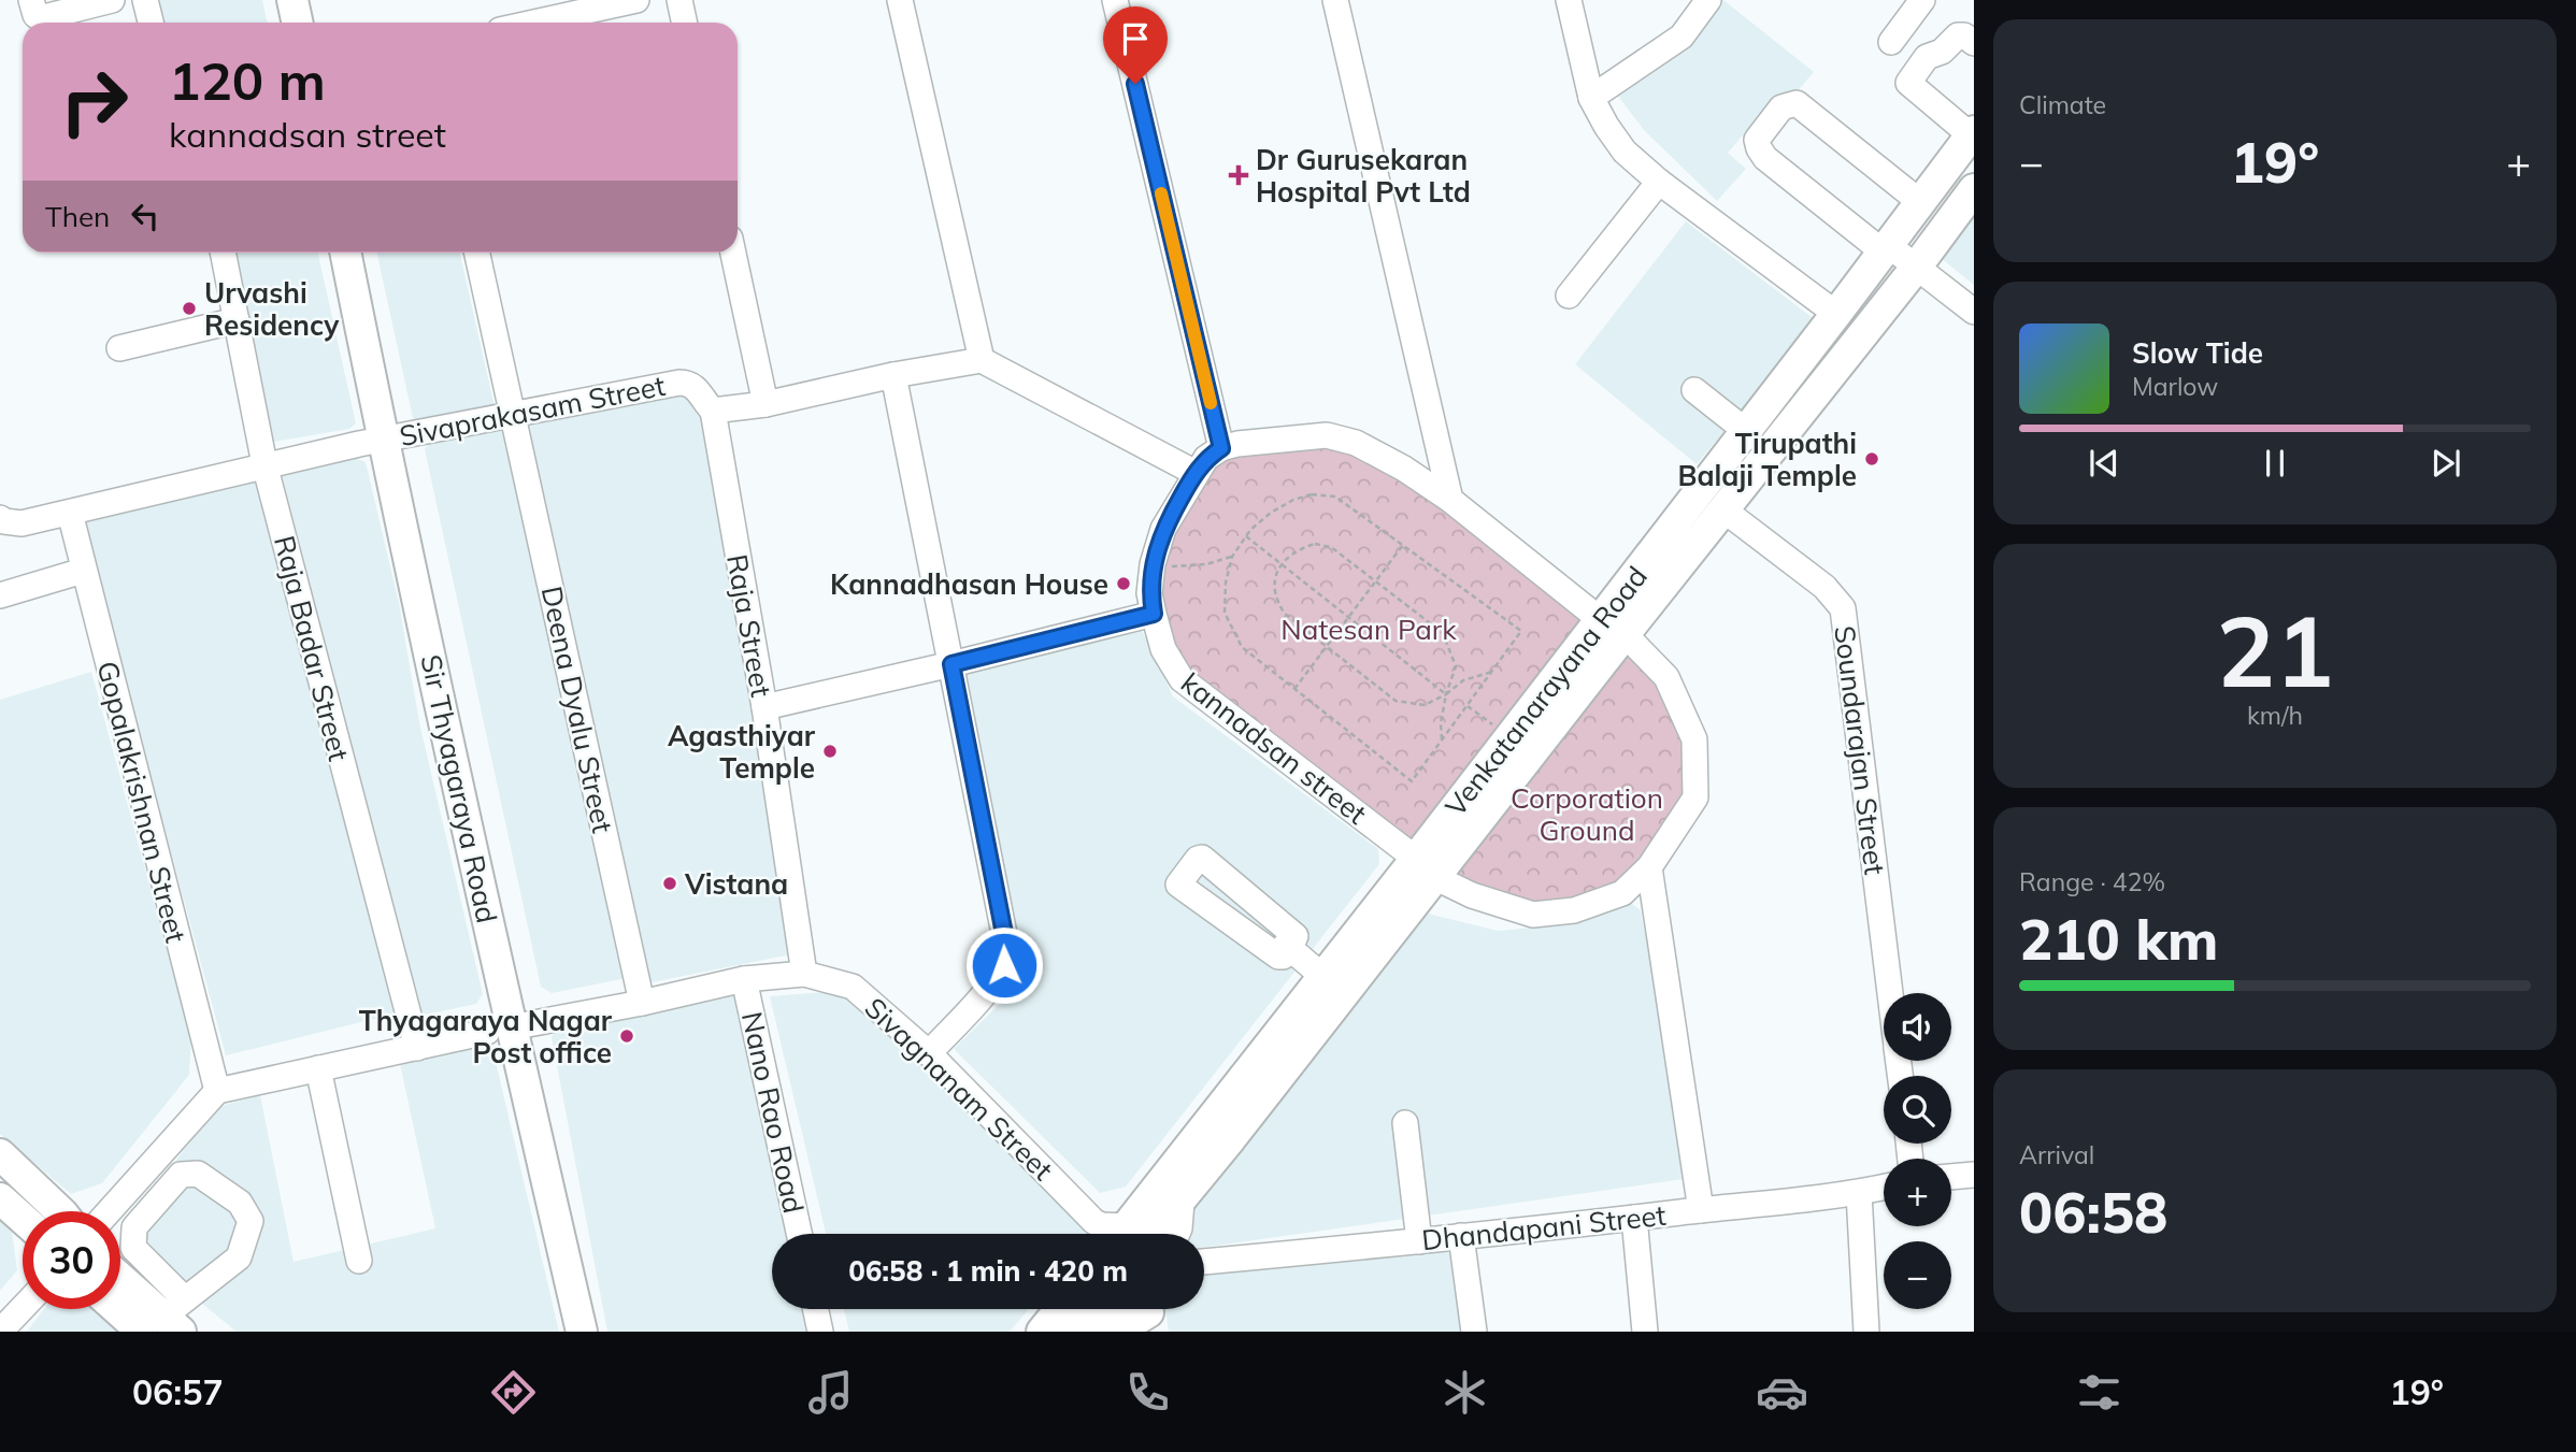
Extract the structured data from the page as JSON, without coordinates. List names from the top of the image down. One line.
{"streets":{"main road":["Venkatanarayana Road","Sir Thyagaraya Road"],"street":["Sivaprakasam Street","Raja Street","Raja Badar Street","Deena Dyalu Street","kannadsan street","Soundarajan Street","Gopalakrishnan Street","Sivagnanam Street","Nano Rao Road","Dhandapani Street"]},"crossings":[["Sivaprakasam Street","Raja Street"],["Sivaprakasam Street","Raja Badar Street"],["Sivaprakasam Street","Deena Dyalu Street"],["Sivaprakasam Street","Sir Thyagaraya Road"],["Sivaprakasam Street","Gopalakrishnan Street"],["Raja Street","Sivagnanam Street"],["Raja Badar Street","Sivagnanam Street"],["Venkatanarayana Road","kannadsan street"],["Venkatanarayana Road","Soundarajan Street"],["Deena Dyalu Street","Sivagnanam Street"],["Sir Thyagaraya Road","Sivagnanam Street"],["Gopalakrishnan Street","Sivagnanam Street"],["Sivagnanam Street","Nano Rao Road"]],"parks":["Natesan Park","Corporation Ground"],"places":{"health":["Dr Gurusekaran Hospital Pvt Ltd"],"other":["Urvashi Residency","Tirupathi Balaji Temple","Kannadhasan House","Agasthiyar Temple","Vistana","Thyagaraya Nagar Post office"]},"page":{"tile":["Climate",["21","km/h"],["Range · 42%","210 km"],["Arrival","06:58"]],"turn":["120 m","kannadsan street"],"heat":["−","19°","+"],"then":"Then","song":["Slow Tide","Marlow"],"map_buttons":["+","−"],"limit":"30","trip":"06:58 · 1 min · 420 m","tabs":["06:57","19°"]}}
